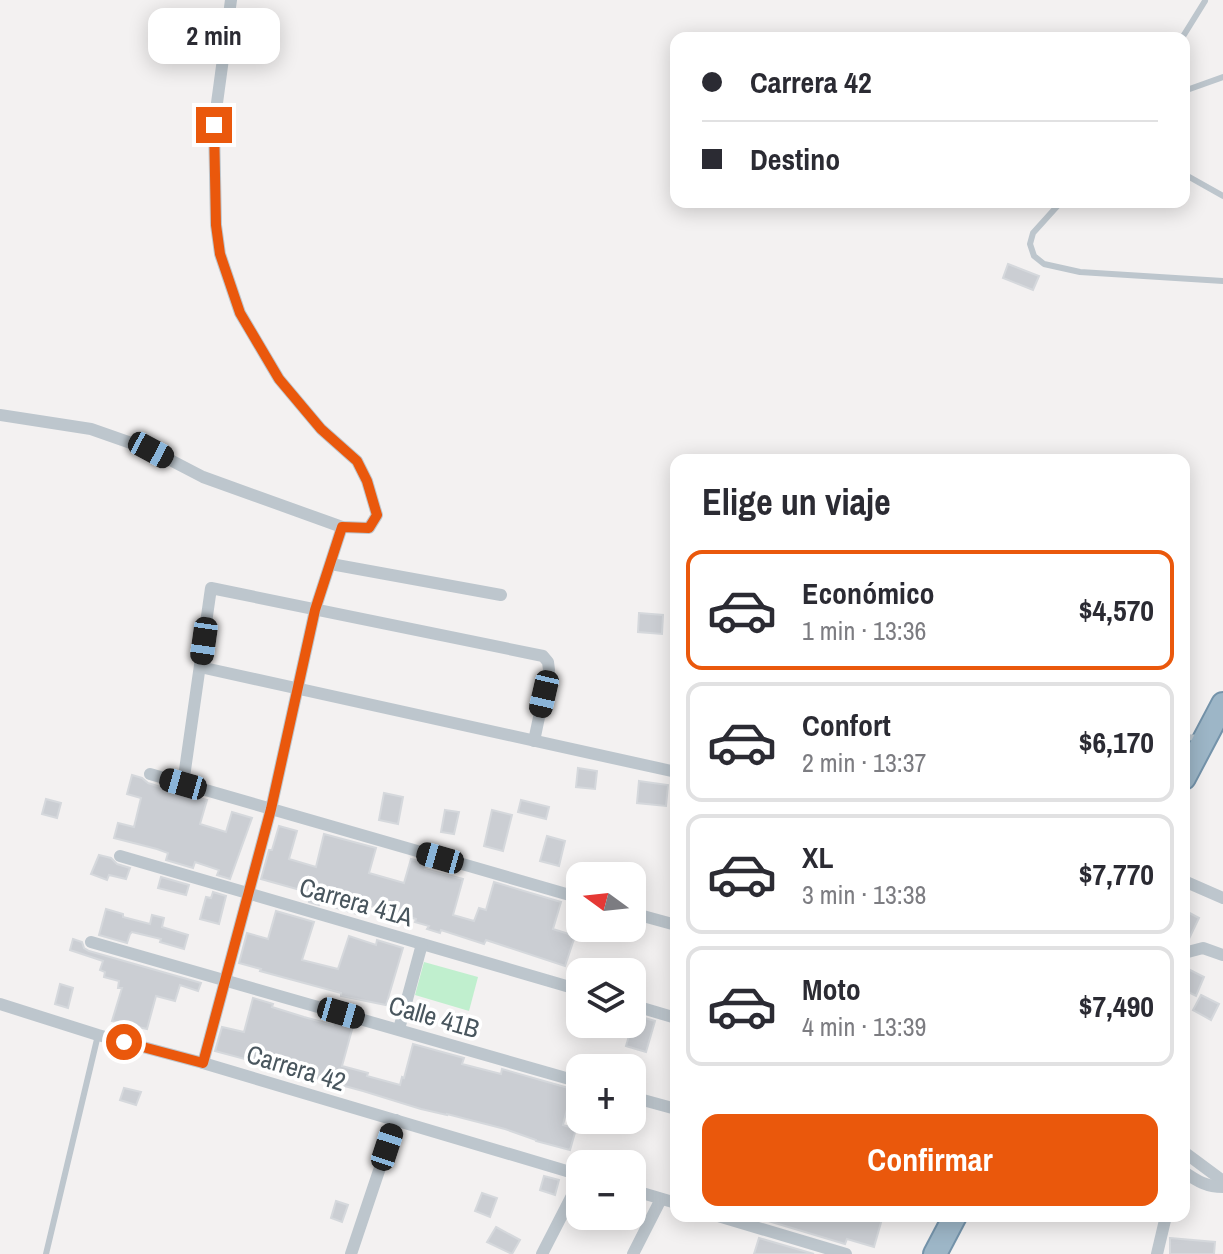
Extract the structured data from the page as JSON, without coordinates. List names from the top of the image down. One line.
{"streets":{"street":["Carrera 41A","Calle 41B","Carrera 42"]},"north":"left","page":{"bubble":"2 min","banner":["Carrera 42","Destino"],"heading":"Elige un viaje","list":[{"name":"Económico","note":"1 min · 13:36","value":"$4,570"},{"name":"Confort","note":"2 min · 13:37","value":"$6,170"},{"name":"XL","note":"3 min · 13:38","value":"$7,770"},{"name":"Moto","note":"4 min · 13:39","value":"$7,490"}],"map_buttons":["+","−"],"buttons":"Confirmar"}}
